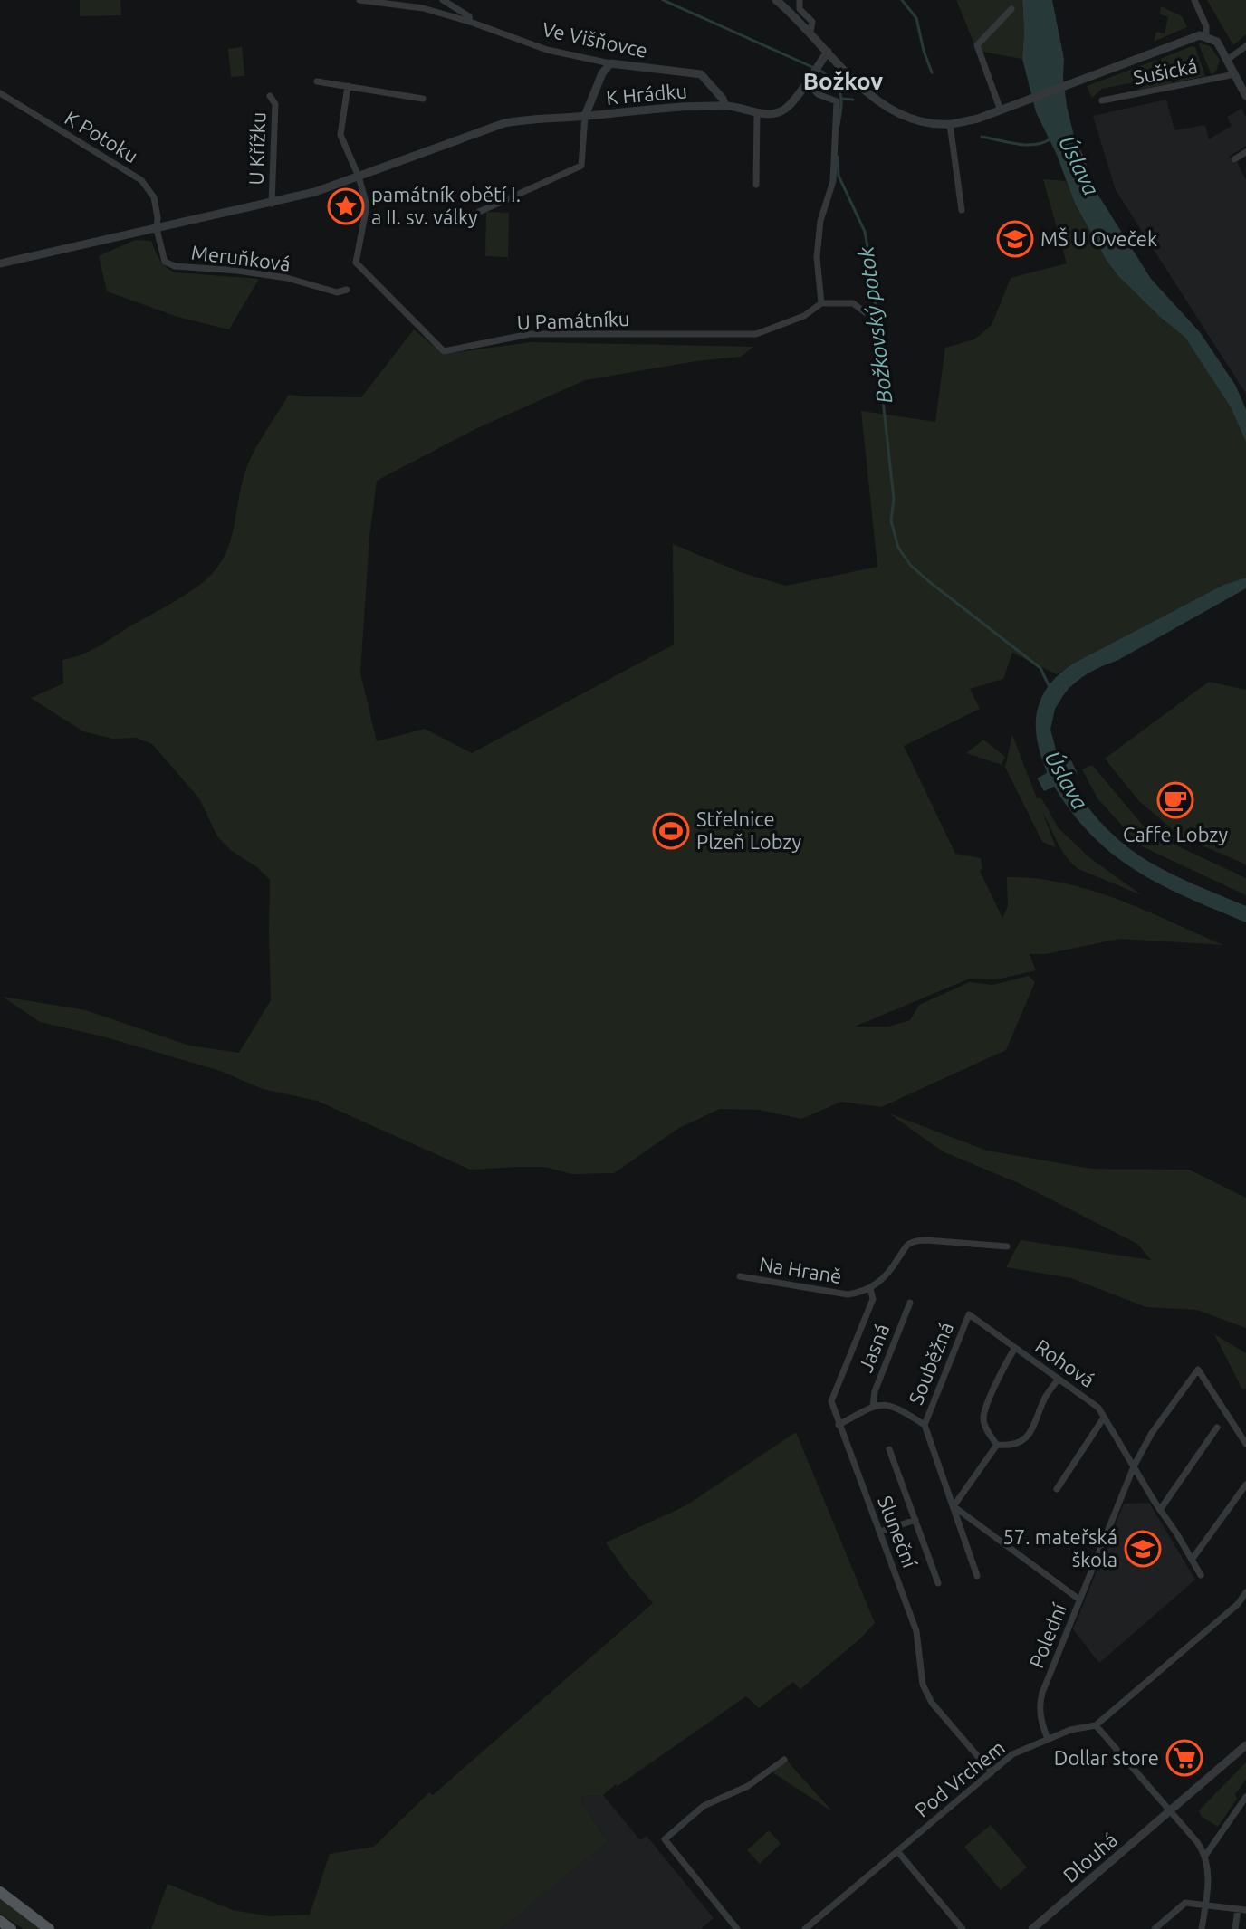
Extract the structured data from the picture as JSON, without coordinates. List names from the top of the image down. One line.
{"streets":{"street":["Ve Višňovce","Sušická","K Hrádku","K Potoku","U Křížku","Meruňková","U Památníku","Na Hraně","Jasná","Souběžná","Rohová","Sluneční","Polední","Pod Vrchem","Dlouhá"]},"crossings":[["Ve Višňovce","K Hrádku"],["K Potoku","Meruňková"],["Na Hraně","Sluneční"],["Souběžná","Rohová"],["Rohová","Polední"],["Sluneční","Pod Vrchem"],["Polední","Pod Vrchem"]],"districts":["Božkov"],"water":["Úslava","Božkovský potok"],"places":{"place":["památník obětí I. a II. sv. války"],"school or university":["MŠ U Oveček","57. mateřská škola"],"cafe":["Caffe Lobzy"],"sports":["Střelnice Plzeň Lobzy"],"supermarket":["Dollar store"]}}
